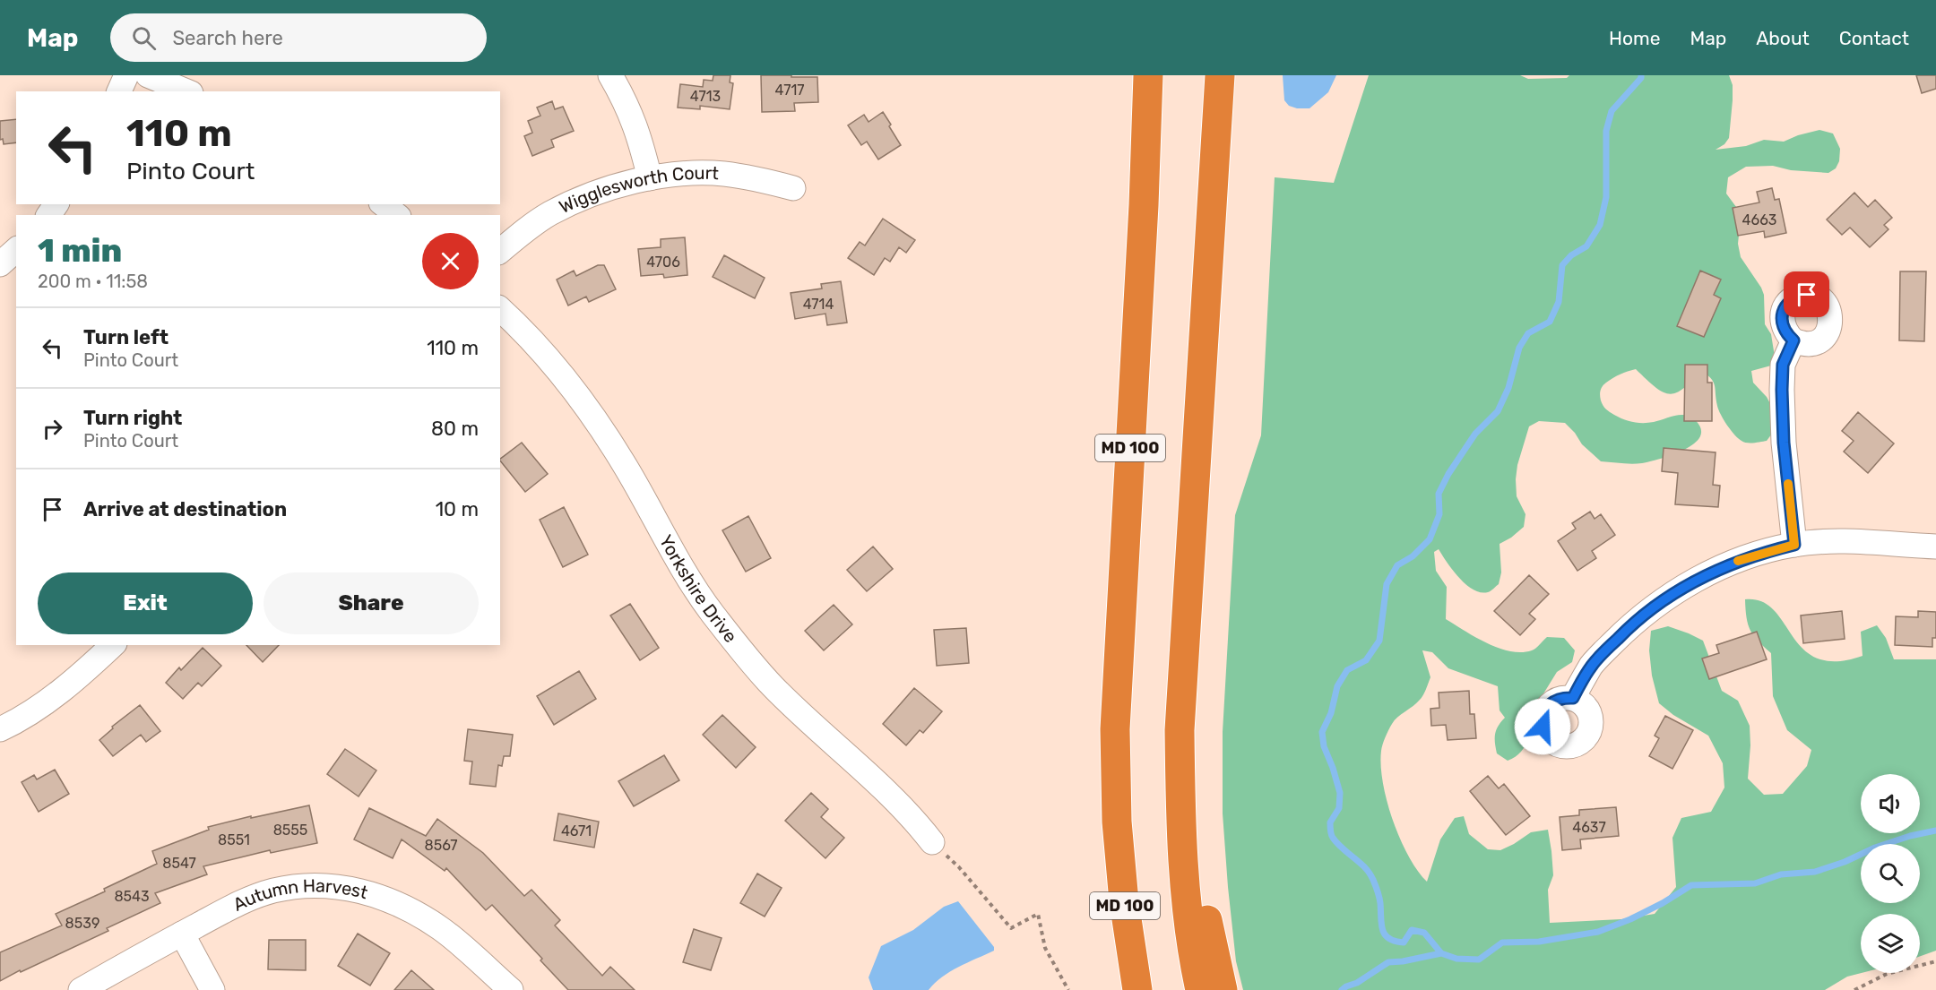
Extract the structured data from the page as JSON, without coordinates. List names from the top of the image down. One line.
{"streets":{"highway":["MD 100"],"street":["Wigglesworth Court","Yorkshire Drive","Autumn Harvest"]},"house_numbers":["4717","4713","4663","4706","4714","4637","8555","4671","8551","8567","8547","8543","8539"],"page":{"header":"Map","search":"Search here","nav":["Home","Map","About","Contact"],"turn":["110 m","Pinto Court"],"heading":["1 min","200 m · 11:58"],"list":[{"name":"Turn left","note":"Pinto Court","value":"110 m"},{"name":"Turn right","note":"Pinto Court","value":"80 m"},{"name":"Arrive at destination","value":"10 m"}],"buttons":["Exit","Share"]}}
